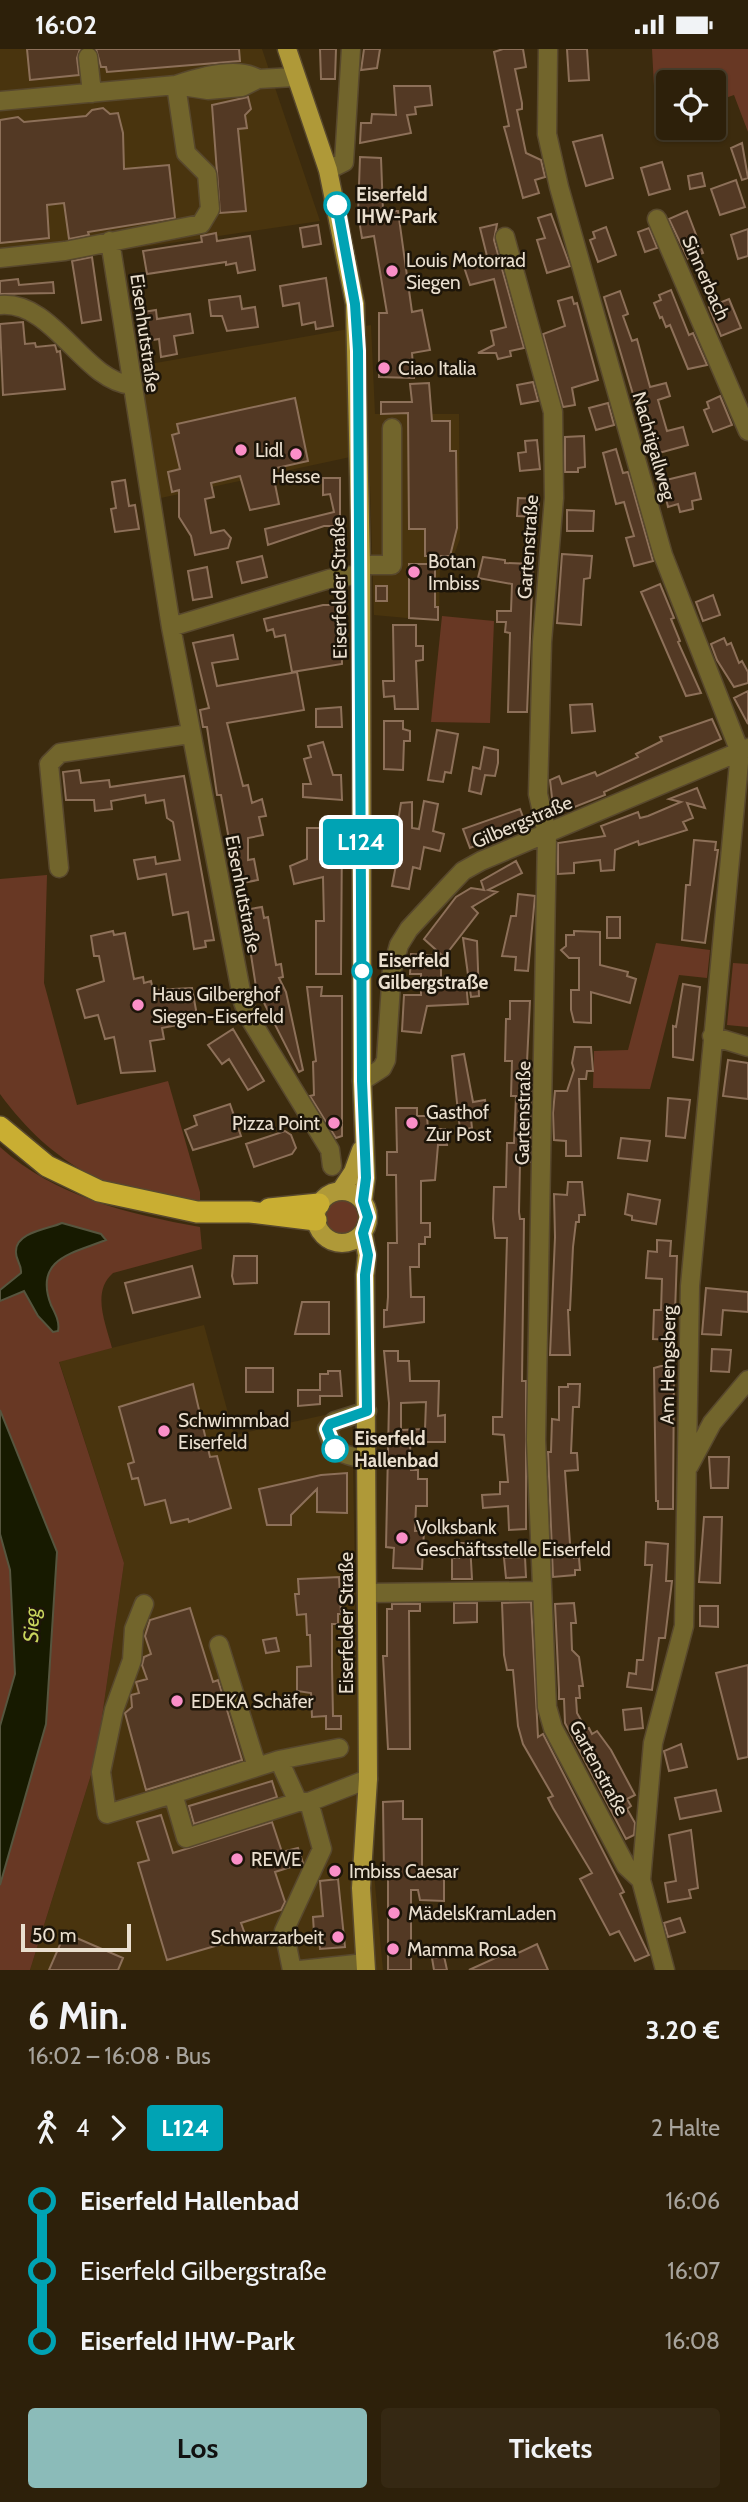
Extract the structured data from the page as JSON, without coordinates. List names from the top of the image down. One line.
{"streets":{"main road":["Eiserfelder Straße"],"street":["Sinnerbach","Eisenhutstraße","Nachtigallweg","Gartenstraße","Gilbergstraße","Am Hengsberg"]},"crossings":[["Nachtigallweg","Gilbergstraße"],["Nachtigallweg","Am Hengsberg"],["Gartenstraße","Gilbergstraße"],["Gartenstraße","Am Hengsberg"],["Eiserfelder Straße","Gilbergstraße"]],"water":["Sieg"],"places":["Eiserfeld IHW-Park","Louis Motorrad Siegen","Ciao Italia","Lidl","Hesse","Botan Imbiss","Eiserfeld Gilbergstraße","Haus Gilberghof Siegen-Eiserfeld","Pizza Point","Gasthof Zur Post","Schwimmbad Eiserfeld","Eiserfeld Hallenbad","Volksbank Geschäftsstelle Eiserfeld","EDEKA Schäfer","REWE","Imbiss Caesar","MädelsKramLaden","Schwarzarbeit","Mamma Rosa"],"lines":["bus line L124"],"scale_bar":"50 m","page":{"status":"16:02","on_map":"L124","scale":"50 m","heading":["6 Min.","16:02 – 16:08 · Bus","3.20 €"],"legs":["4","L124","2 Halte"],"list":[{"name":"Eiserfeld Hallenbad","value":"16:06"},{"name":"Eiserfeld Gilbergstraße","value":"16:07"},{"name":"Eiserfeld IHW-Park","value":"16:08"}],"buttons":["Los","Tickets"]}}
